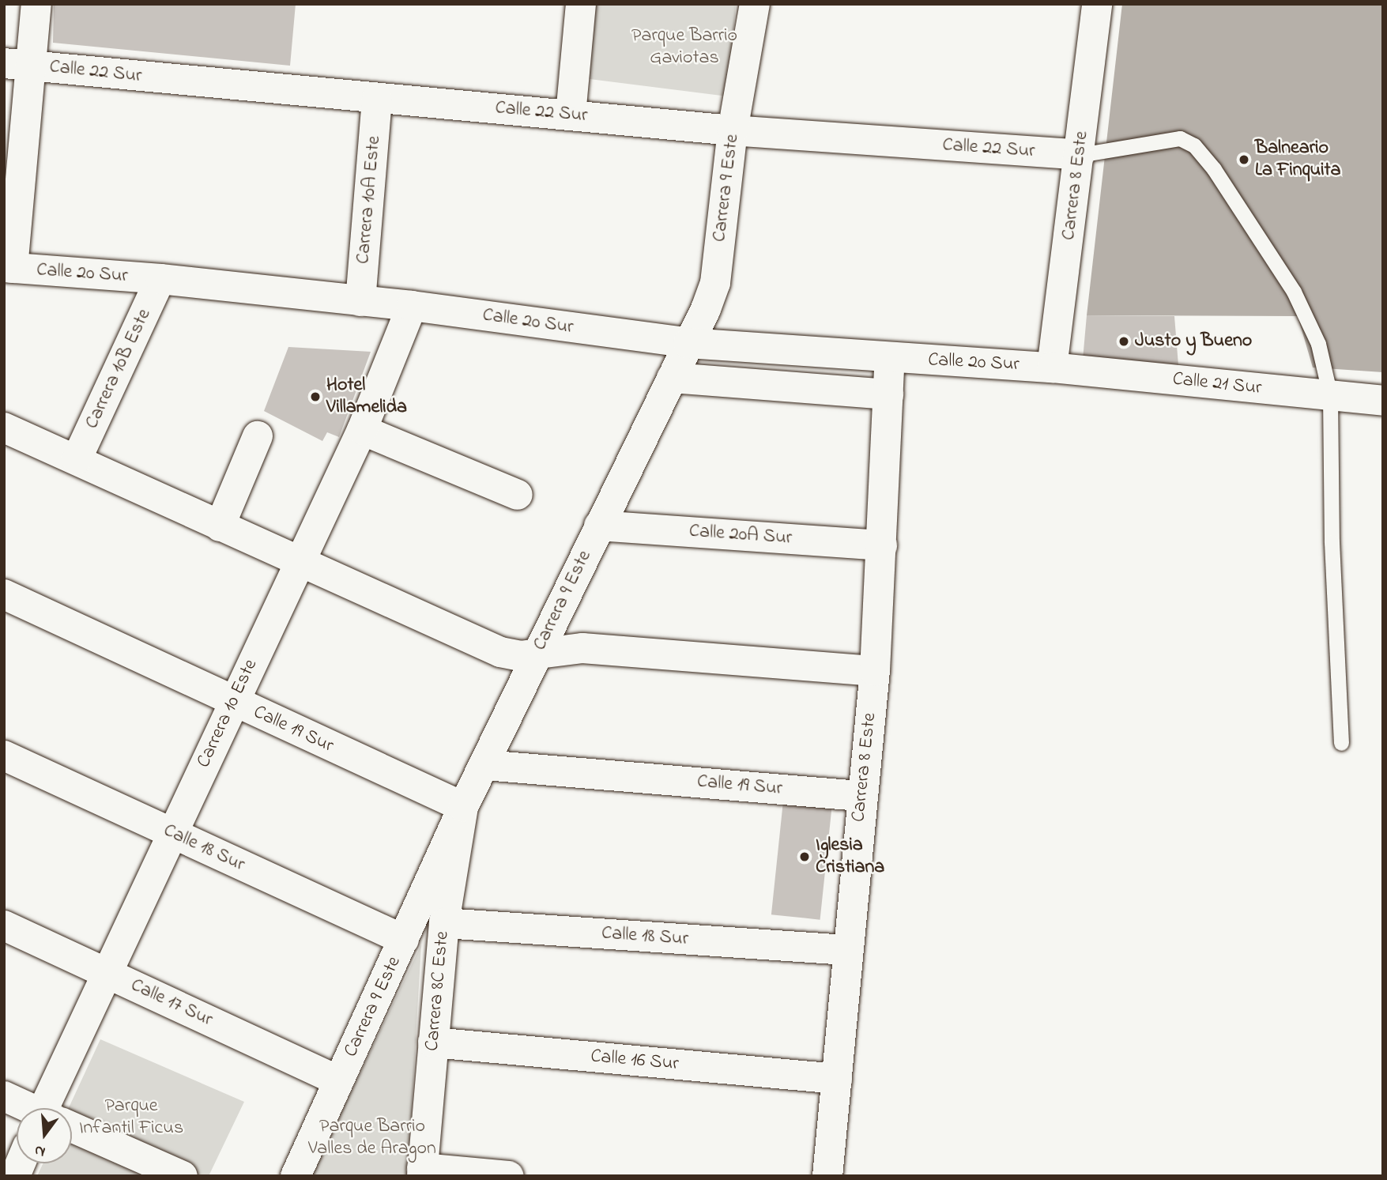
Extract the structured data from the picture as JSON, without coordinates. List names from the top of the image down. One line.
{"streets":{"street":["Calle 22 Sur","Carrera 8 Este","Carrera 9 Este","Carrera 10A Este","Calle 20 Sur","Carrera 10B Este","Calle 21 Sur","Calle 20A Sur","Carrera 10 Este","Calle 19 Sur","Calle 18 Sur","Carrera 8C Este","Calle 17 Sur","Calle 16 Sur"]},"crossings":[["Calle 22 Sur","Carrera 8 Este"],["Calle 22 Sur","Carrera 9 Este"],["Calle 22 Sur","Carrera 10A Este"],["Carrera 8 Este","Calle 20 Sur"],["Carrera 8 Este","Calle 21 Sur"],["Carrera 8 Este","Calle 20A Sur"],["Carrera 8 Este","Calle 19 Sur"],["Carrera 8 Este","Calle 18 Sur"],["Carrera 8 Este","Calle 16 Sur"],["Carrera 9 Este","Calle 20 Sur"],["Carrera 9 Este","Calle 20A Sur"],["Carrera 9 Este","Calle 19 Sur"],["Carrera 9 Este","Calle 18 Sur"],["Carrera 9 Este","Carrera 8C Este"],["Carrera 9 Este","Calle 17 Sur"],["Carrera 10A Este","Calle 20 Sur"],["Calle 20 Sur","Carrera 10B Este"],["Calle 20 Sur","Calle 21 Sur"],["Calle 20 Sur","Carrera 10 Este"],["Carrera 10 Este","Calle 19 Sur"],["Carrera 10 Este","Calle 18 Sur"],["Carrera 10 Este","Calle 17 Sur"],["Calle 19 Sur","Carrera 8C Este"],["Calle 18 Sur","Carrera 8C Este"],["Carrera 8C Este","Calle 16 Sur"]],"parks":["Parque Barrio Gaviotas","Parque Infantil Ficus","Parque Barrio Valles de Aragon"],"places":["Balneario La Finquita","Justo y Bueno","Hotel Villamelida","Iglesia Cristiana"],"north":"bottom"}
